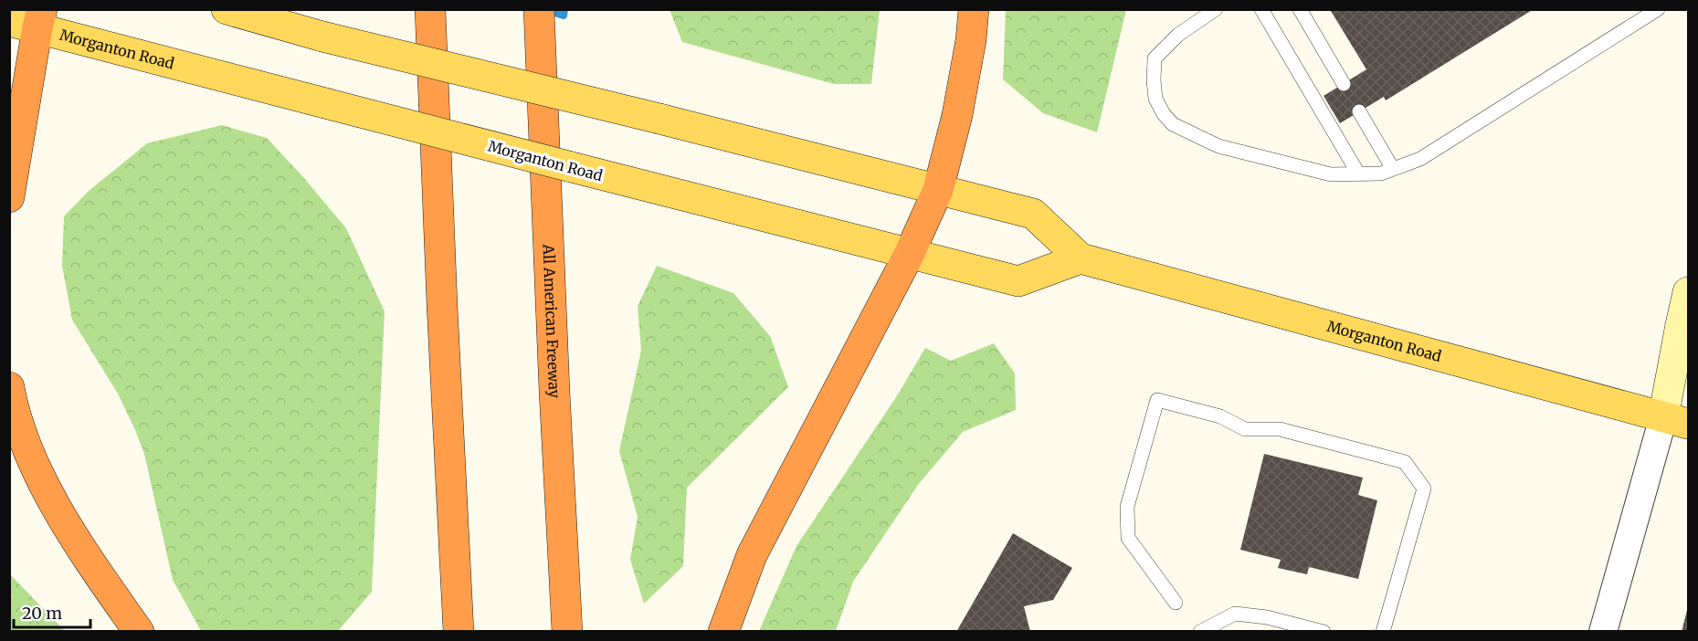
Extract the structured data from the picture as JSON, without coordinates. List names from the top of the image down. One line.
{"streets":{"highway":["All American Freeway"],"main road":["Morganton Road"]},"scale_bar":"20 m"}
